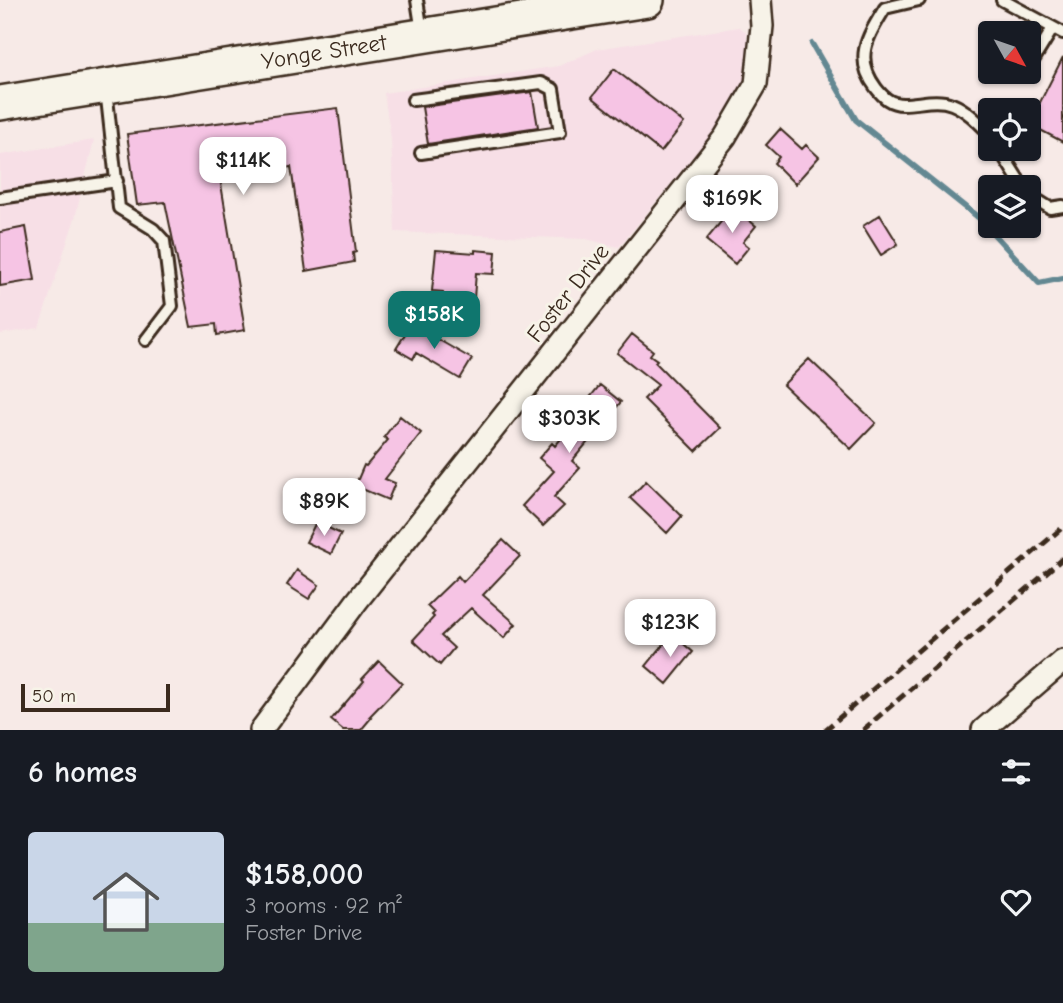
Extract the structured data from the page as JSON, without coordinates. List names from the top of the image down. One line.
{"streets":{"main road":["Yonge Street"],"street":["Foster Drive"]},"scale_bar":"50 m","north":"bottom right","page":{"price":["$114K","$169K","$158K","$303K","$89K","$123K"],"scale":"50 m","heading":"6 homes","list":[{"name":"$158,000","note":"3 rooms · 92 m² · Foster Drive"}]}}
